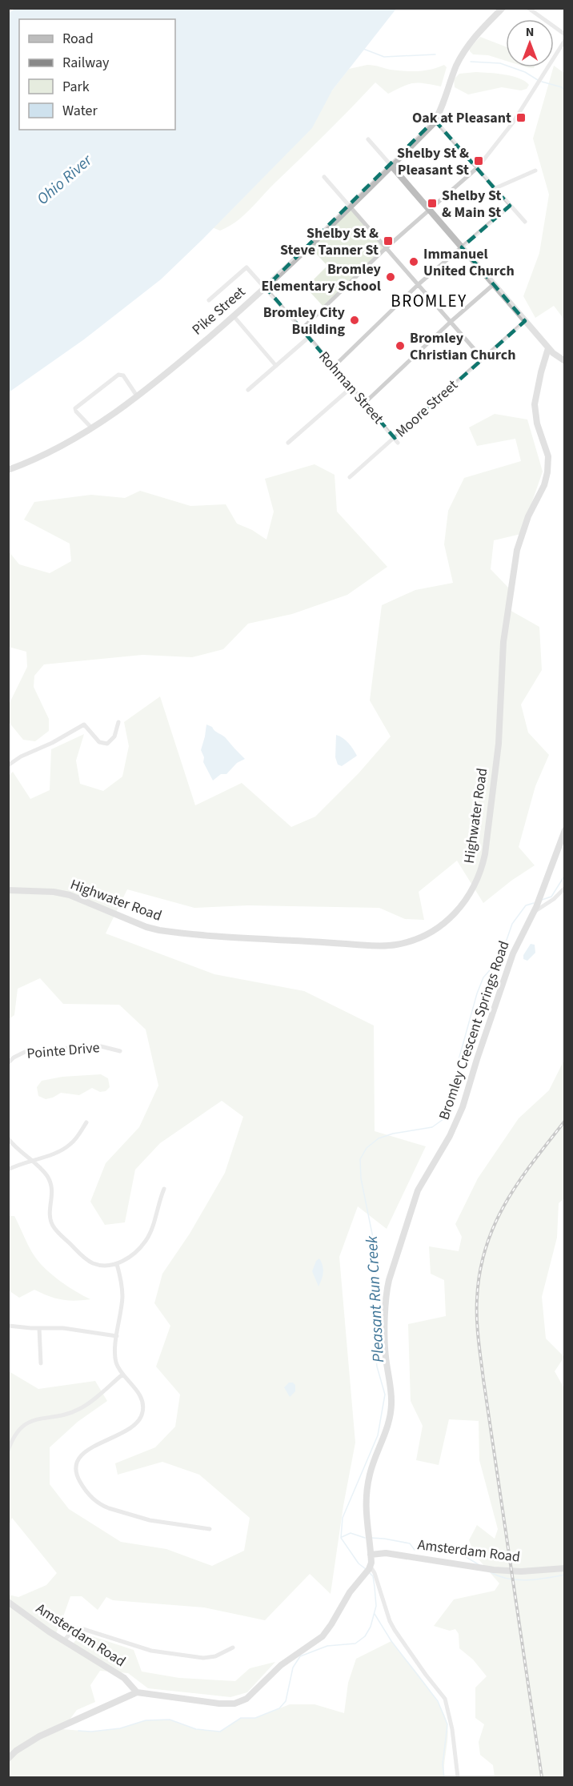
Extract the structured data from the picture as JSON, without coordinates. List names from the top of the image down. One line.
{"streets":{"street":["Pike Street","Rohman Street","Moore Street","Highwater Road","Bromley Crescent Springs Road","Pointe Drive","Amsterdam Road"]},"crossings":[["Pike Street","Rohman Street"],["Rohman Street","Moore Street"],["Bromley Crescent Springs Road","Amsterdam Road"]],"districts":["BROMLEY"],"water":["Ohio River","Pleasant Run Creek"],"places":{"transit":["Oak at Pleasant","Shelby St & Pleasant St","Shelby St & Main St","Shelby St & Steve Tanner St"],"other":["Immanuel United Church","Bromley Elementary School","Bromley City Building","Bromley Christian Church"]},"legend":["Road","Railway","Park","Water"],"north":"top"}
